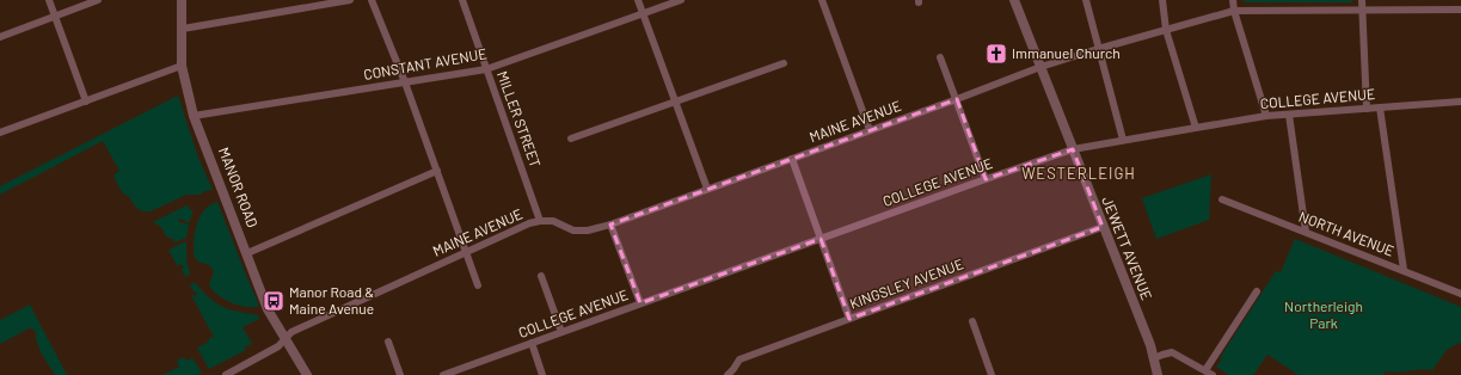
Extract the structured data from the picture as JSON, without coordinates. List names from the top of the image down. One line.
{"streets":{"street":["CONSTANT AVENUE","COLLEGE AVENUE","MILLER STREET","MAINE AVENUE","MANOR ROAD","NORTH AVENUE","JEWETT AVENUE","KINGSLEY AVENUE"]},"crossings":[["CONSTANT AVENUE","MILLER STREET"],["CONSTANT AVENUE","MANOR ROAD"],["COLLEGE AVENUE","JEWETT AVENUE"],["MILLER STREET","MAINE AVENUE"],["MAINE AVENUE","MANOR ROAD"],["MAINE AVENUE","JEWETT AVENUE"],["JEWETT AVENUE","KINGSLEY AVENUE"]],"districts":["WESTERLEIGH"],"parks":["Northerleigh Park"],"places":{"church":["Immanuel Church"],"bus stop":["Manor Road & Maine Avenue"]}}
